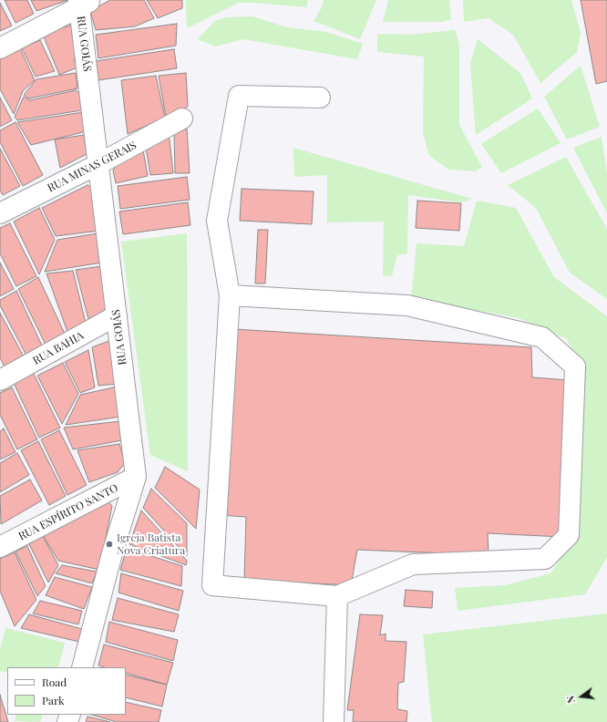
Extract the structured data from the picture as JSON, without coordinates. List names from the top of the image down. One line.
{"streets":{"street":["RUA GOIÁS","RUA MINAS GERAIS","RUA BAHIA","RUA ESPÍRITO SANTO"]},"crossings":[["RUA GOIÁS","RUA MINAS GERAIS"],["RUA GOIÁS","RUA BAHIA"],["RUA GOIÁS","RUA ESPÍRITO SANTO"]],"places":["Igreja Batista Nova Criatura"],"legend":["Road","Park"],"north":"left"}
